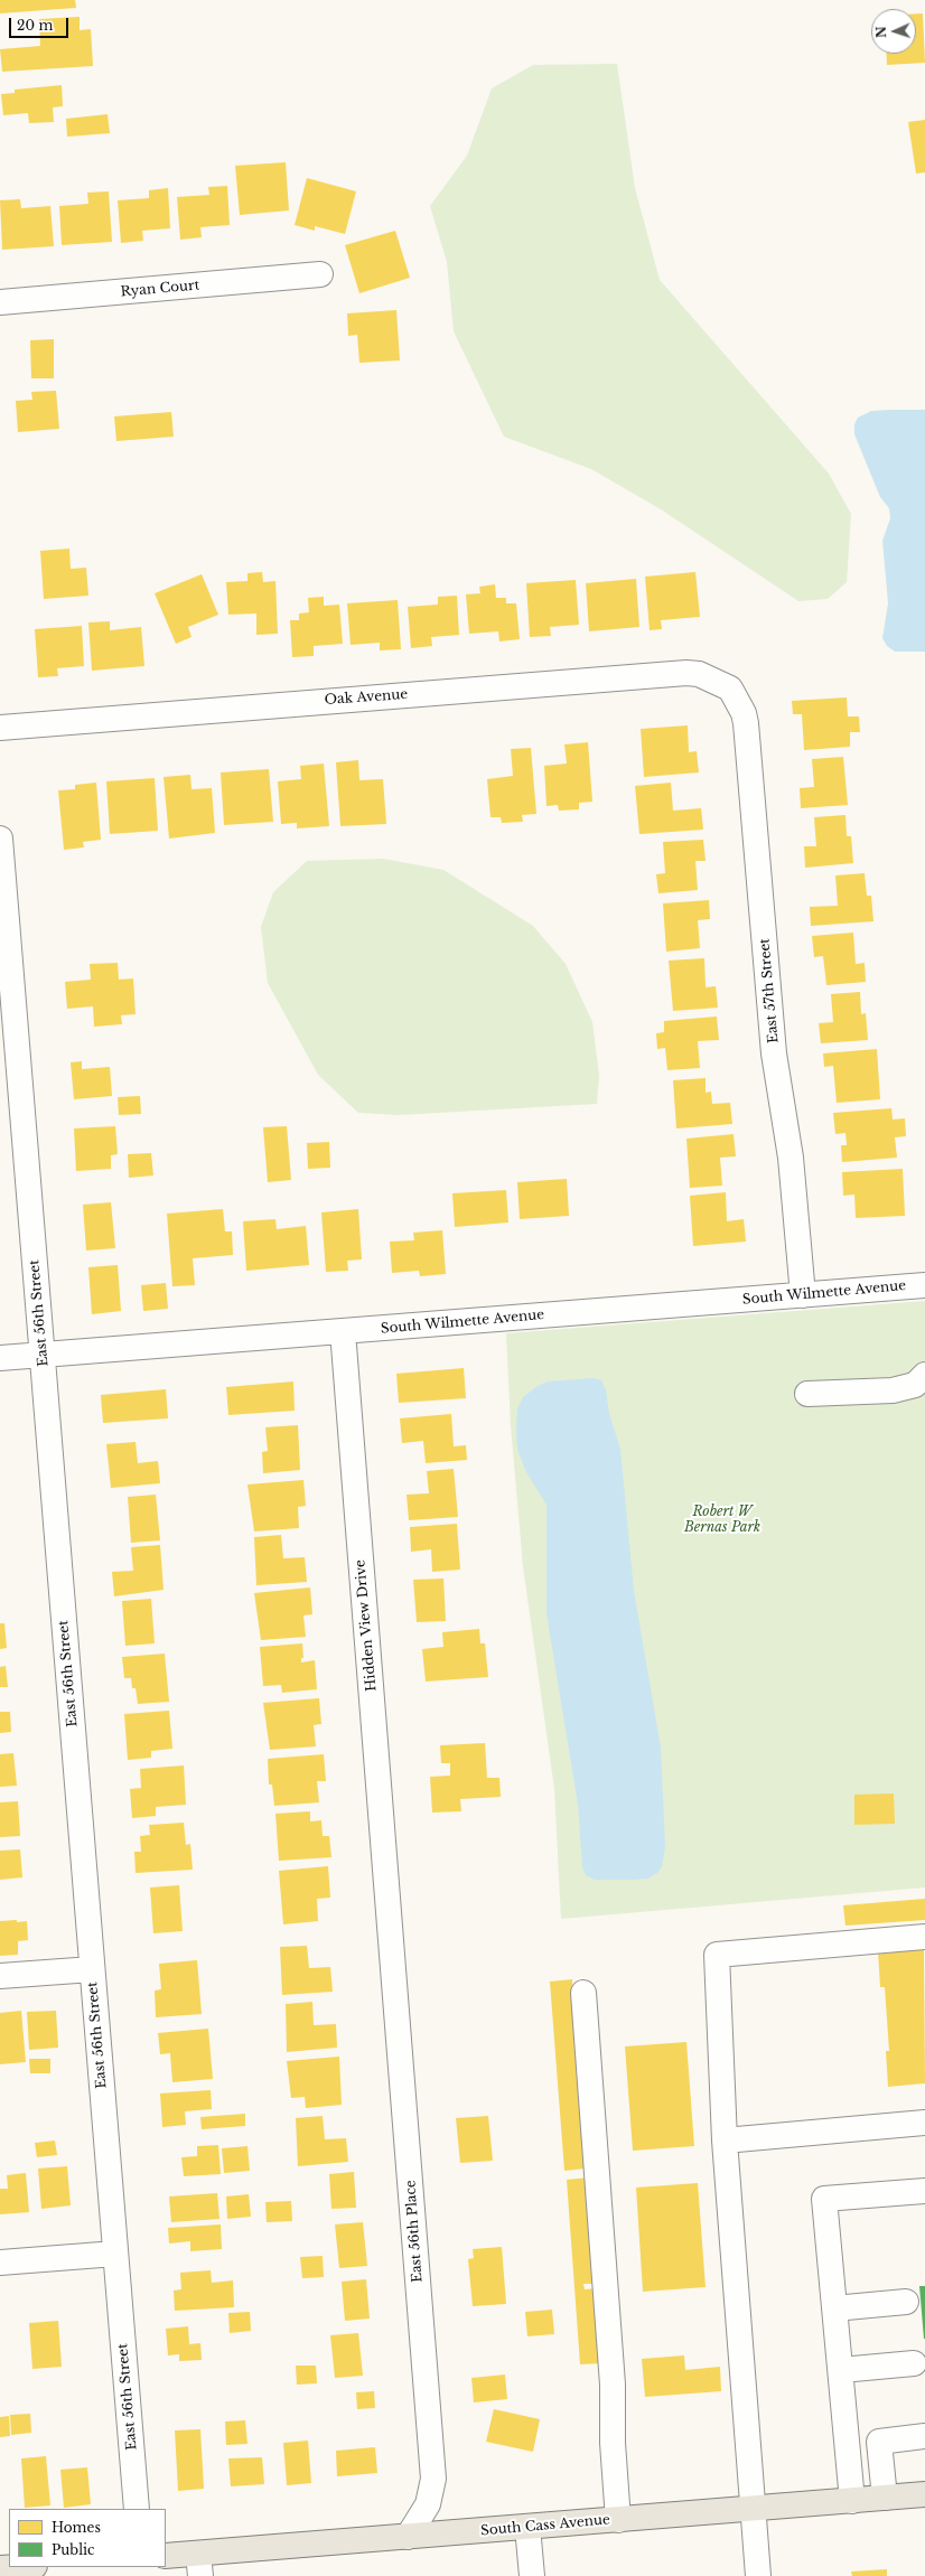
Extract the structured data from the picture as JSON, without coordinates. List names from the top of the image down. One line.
{"streets":{"main road":["South Cass Avenue"],"street":["Ryan Court","Oak Avenue","East 57th Street","South Wilmette Avenue","East 56th Street","Hidden View Drive","East 56th Place"]},"crossings":[["Oak Avenue","East 57th Street"],["East 57th Street","South Wilmette Avenue"],["South Wilmette Avenue","East 56th Street"],["South Wilmette Avenue","Hidden View Drive"],["Hidden View Drive","East 56th Place"],["East 56th Place","South Cass Avenue"]],"parks":["Robert W Bernas Park"],"legend":["Homes","Public"],"scale_bar":"20 m","north":"left"}
